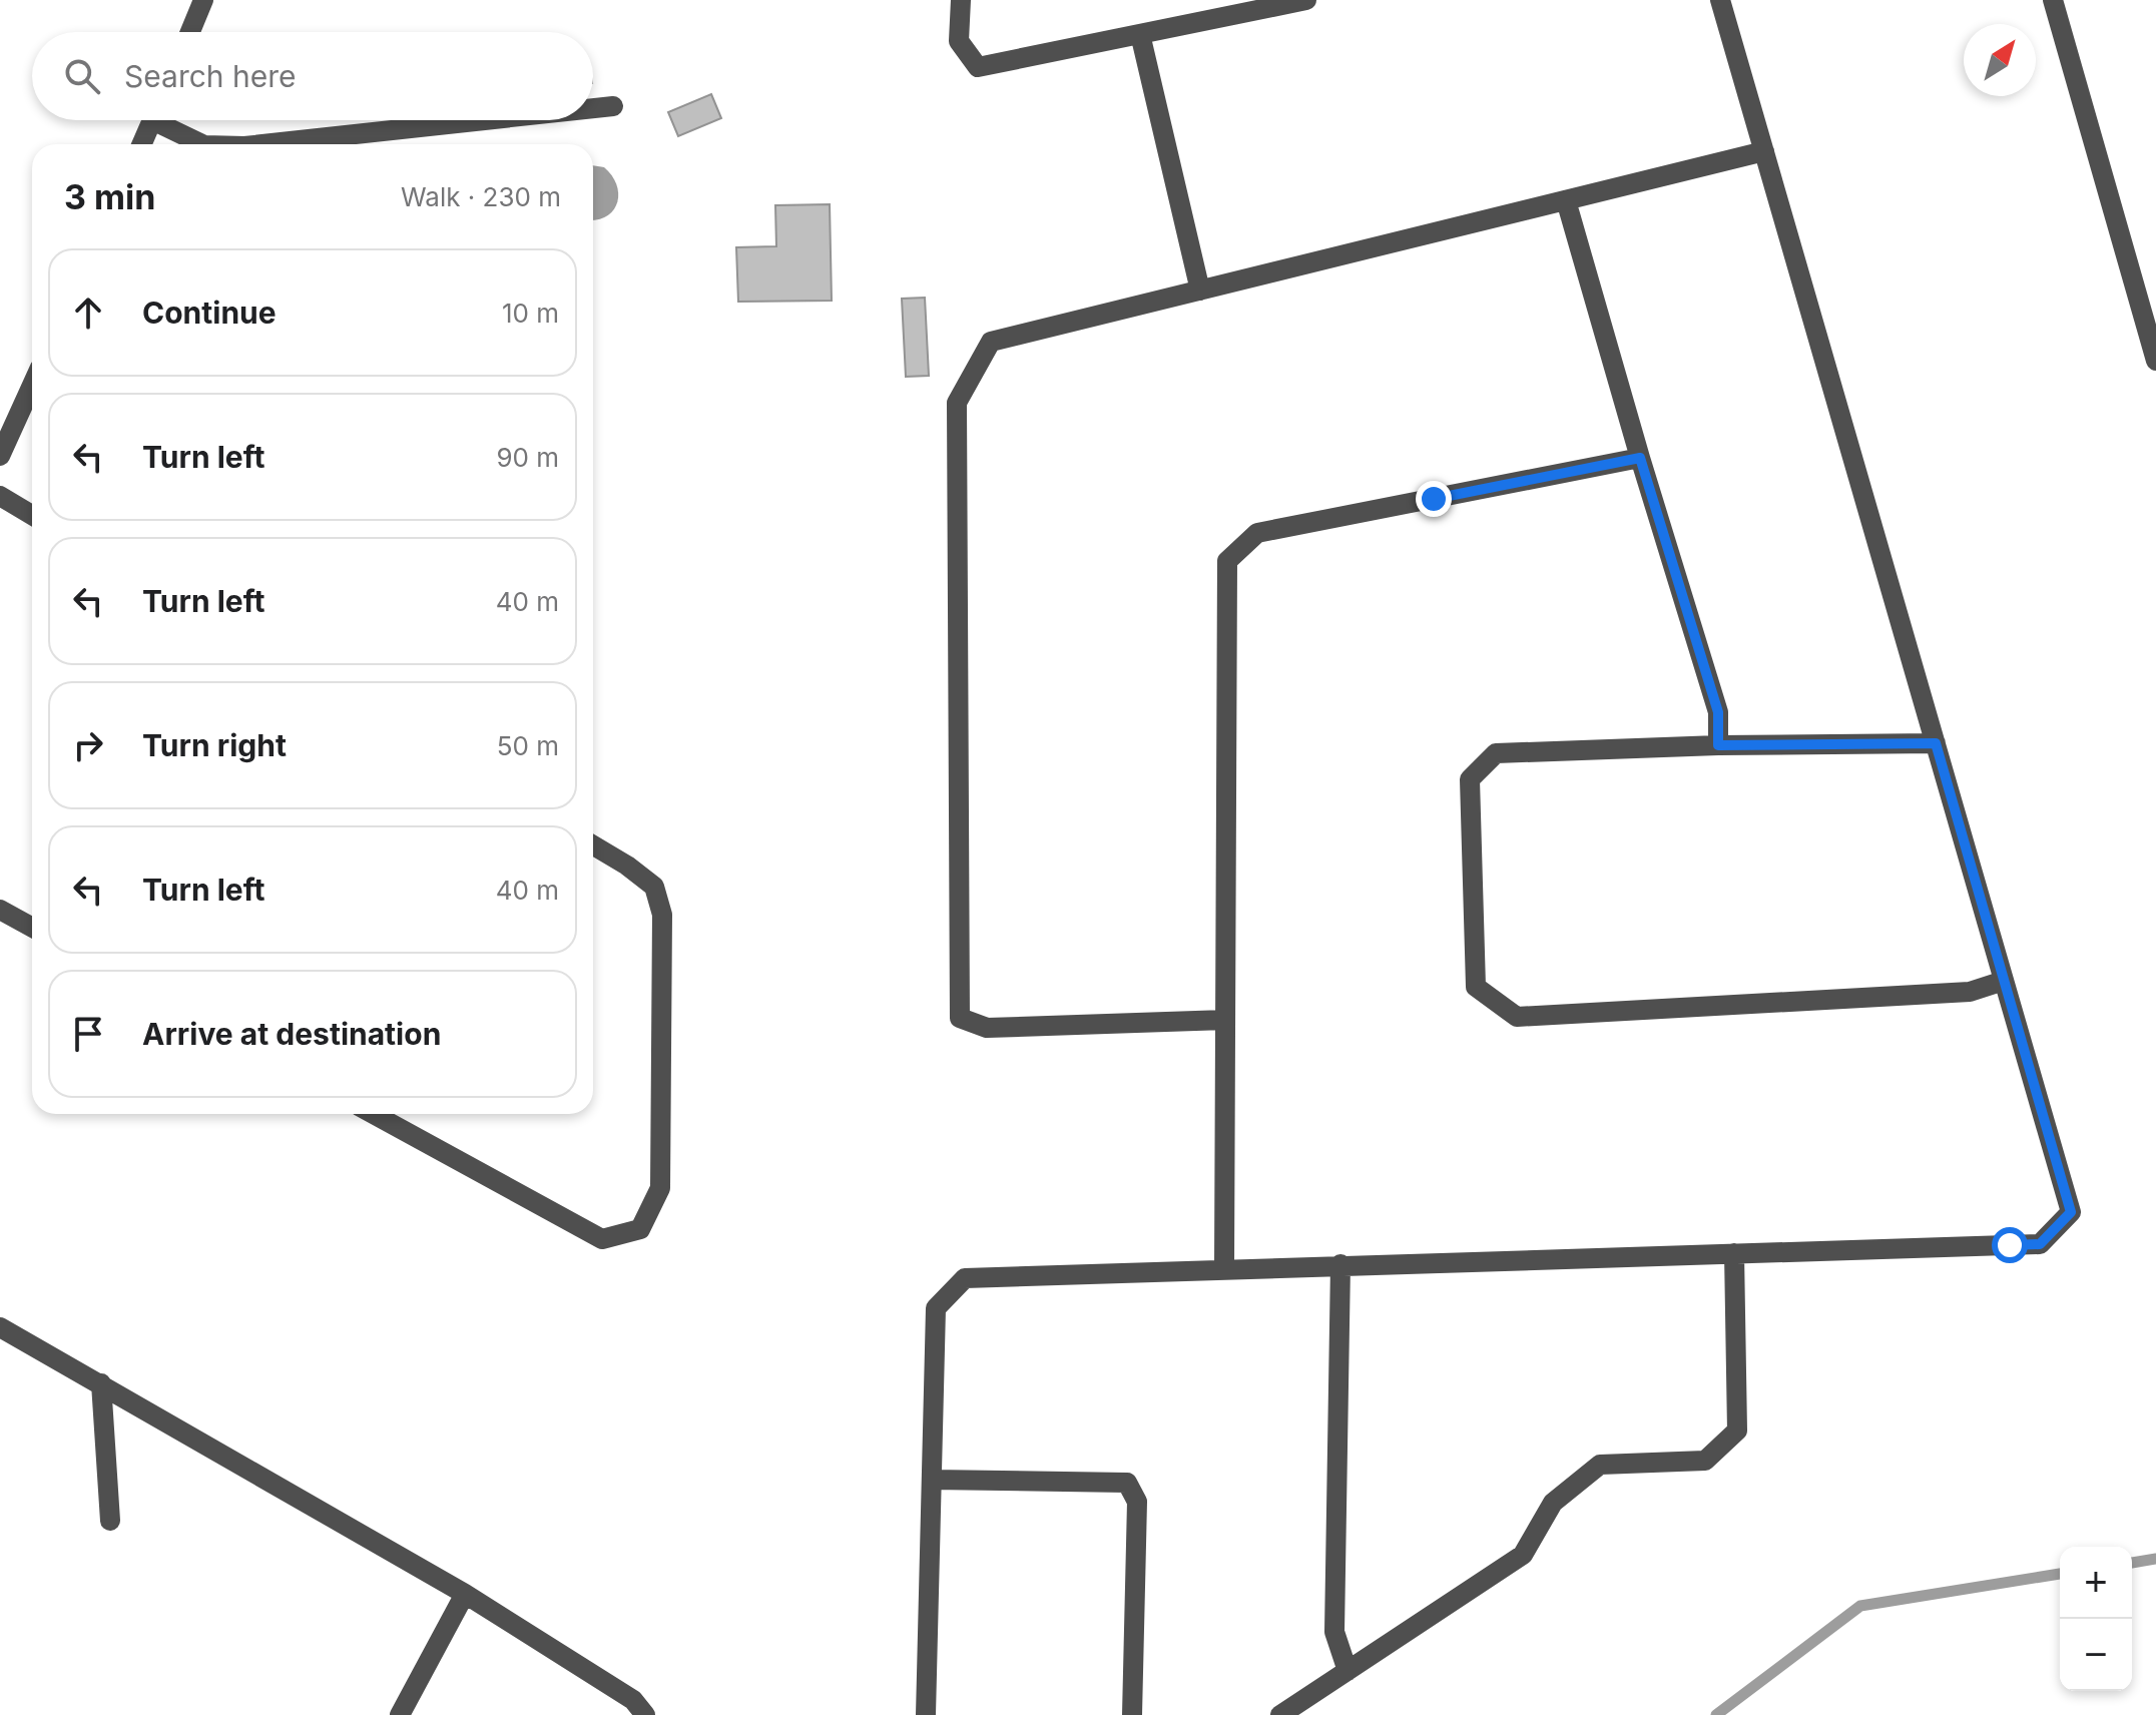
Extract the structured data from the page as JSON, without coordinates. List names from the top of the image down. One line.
{"north":"top right","page":{"search":"Search here","heading":["3 min","Walk · 230 m"],"list":[["Continue","10 m"],["Turn left","90 m"],["Turn left","40 m"],["Turn right","50 m"],["Turn left","40 m"],"Arrive at destination"],"map_buttons":["+","−"]}}
